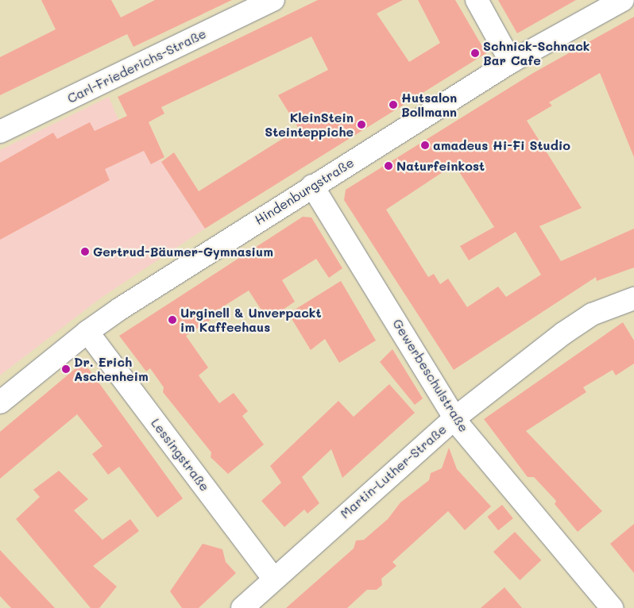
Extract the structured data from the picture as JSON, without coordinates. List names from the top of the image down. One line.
{"streets":{"street":["Carl-Friederichs-Straße","Hindenburgstraße","Gewerbeschulstraße","Lessingstraße","Martin-Luther-Straße"]},"crossings":[["Hindenburgstraße","Gewerbeschulstraße"],["Hindenburgstraße","Lessingstraße"],["Gewerbeschulstraße","Martin-Luther-Straße"],["Lessingstraße","Martin-Luther-Straße"]],"places":["Schnick-Schnack Bar Cafe","Hutsalon Bollmann","KleinStein Steinteppiche","amadeus Hi-Fi Studio","Naturfeinkost","Gertrud-Bäumer-Gymnasium","Urginell & Unverpackt im Kaffeehaus","Dr. Erich Aschenheim"]}
